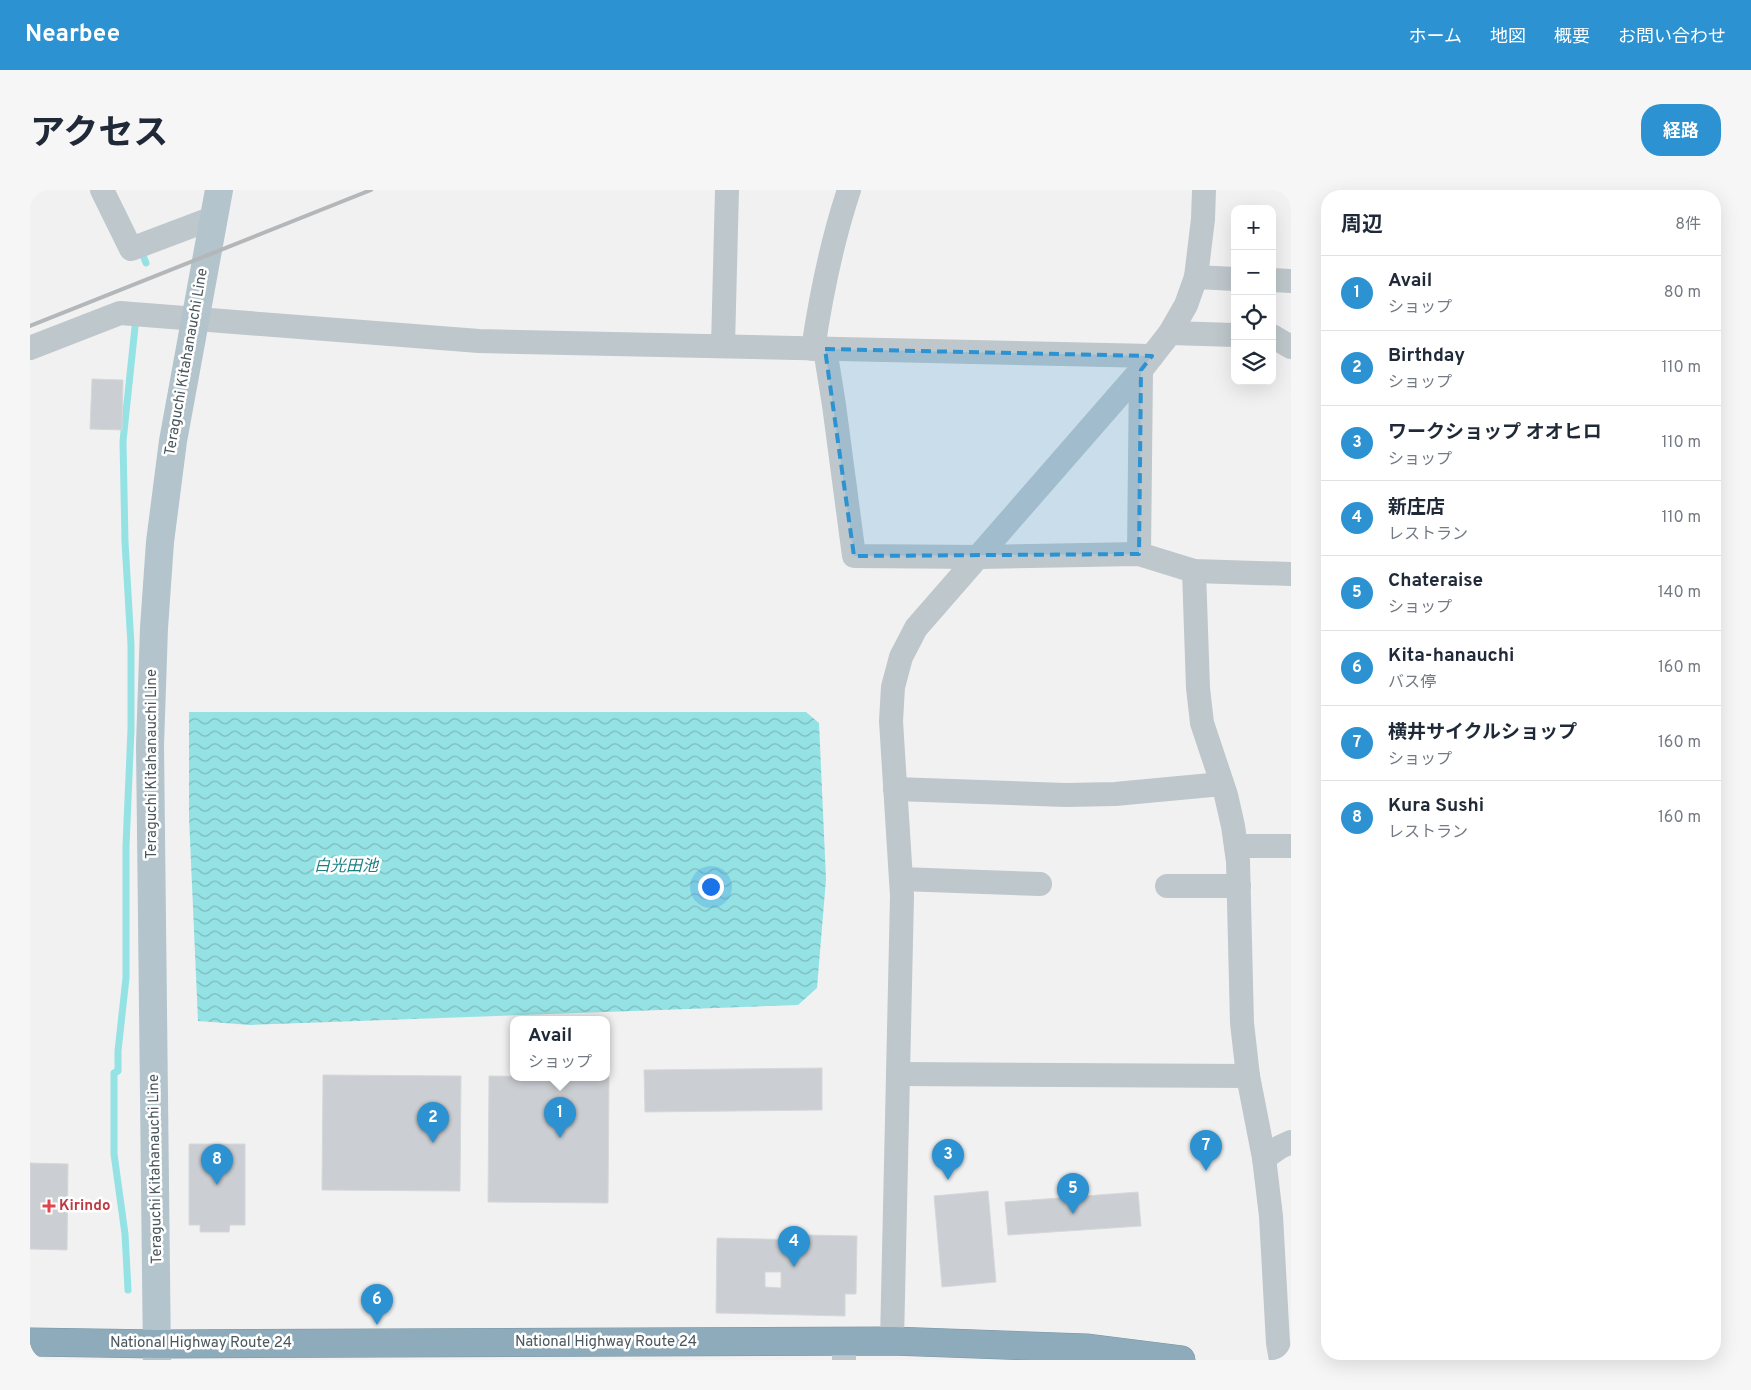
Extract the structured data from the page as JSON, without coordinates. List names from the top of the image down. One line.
{"streets":{"highway":["National Highway Route 24"],"main road":["Teraguchi Kitahanauchi Line"]},"crossings":[["Teraguchi Kitahanauchi Line","National Highway Route 24"]],"water":["白光田池"],"places":{"health":["Kirindo"]},"page":{"header":"Nearbee","nav":["ホーム","地図","概要","お問い合わせ"],"title":"アクセス","buttons":"経路","heading":["周辺","8件"],"map_buttons":["+","−"],"list":[{"mark":"1","name":"Avail","note":"ショップ","value":"80 m"},{"mark":"2","name":"Birthday","note":"ショップ","value":"110 m"},{"mark":"3","name":"ワークショップ オオヒロ","note":"ショップ","value":"110 m"},{"mark":"4","name":"新庄店","note":"レストラン","value":"110 m"},{"mark":"5","name":"Chateraise","note":"ショップ","value":"140 m"},{"mark":"6","name":"Kita-hanauchi","note":"バス停","value":"160 m"},{"mark":"7","name":"横井サイクルショップ","note":"ショップ","value":"160 m"},{"mark":"8","name":"Kura Sushi","note":"レストラン","value":"160 m"}],"popup":["Avail","ショップ"],"pins":["1","2","7","3","8","5","4","6"]}}
